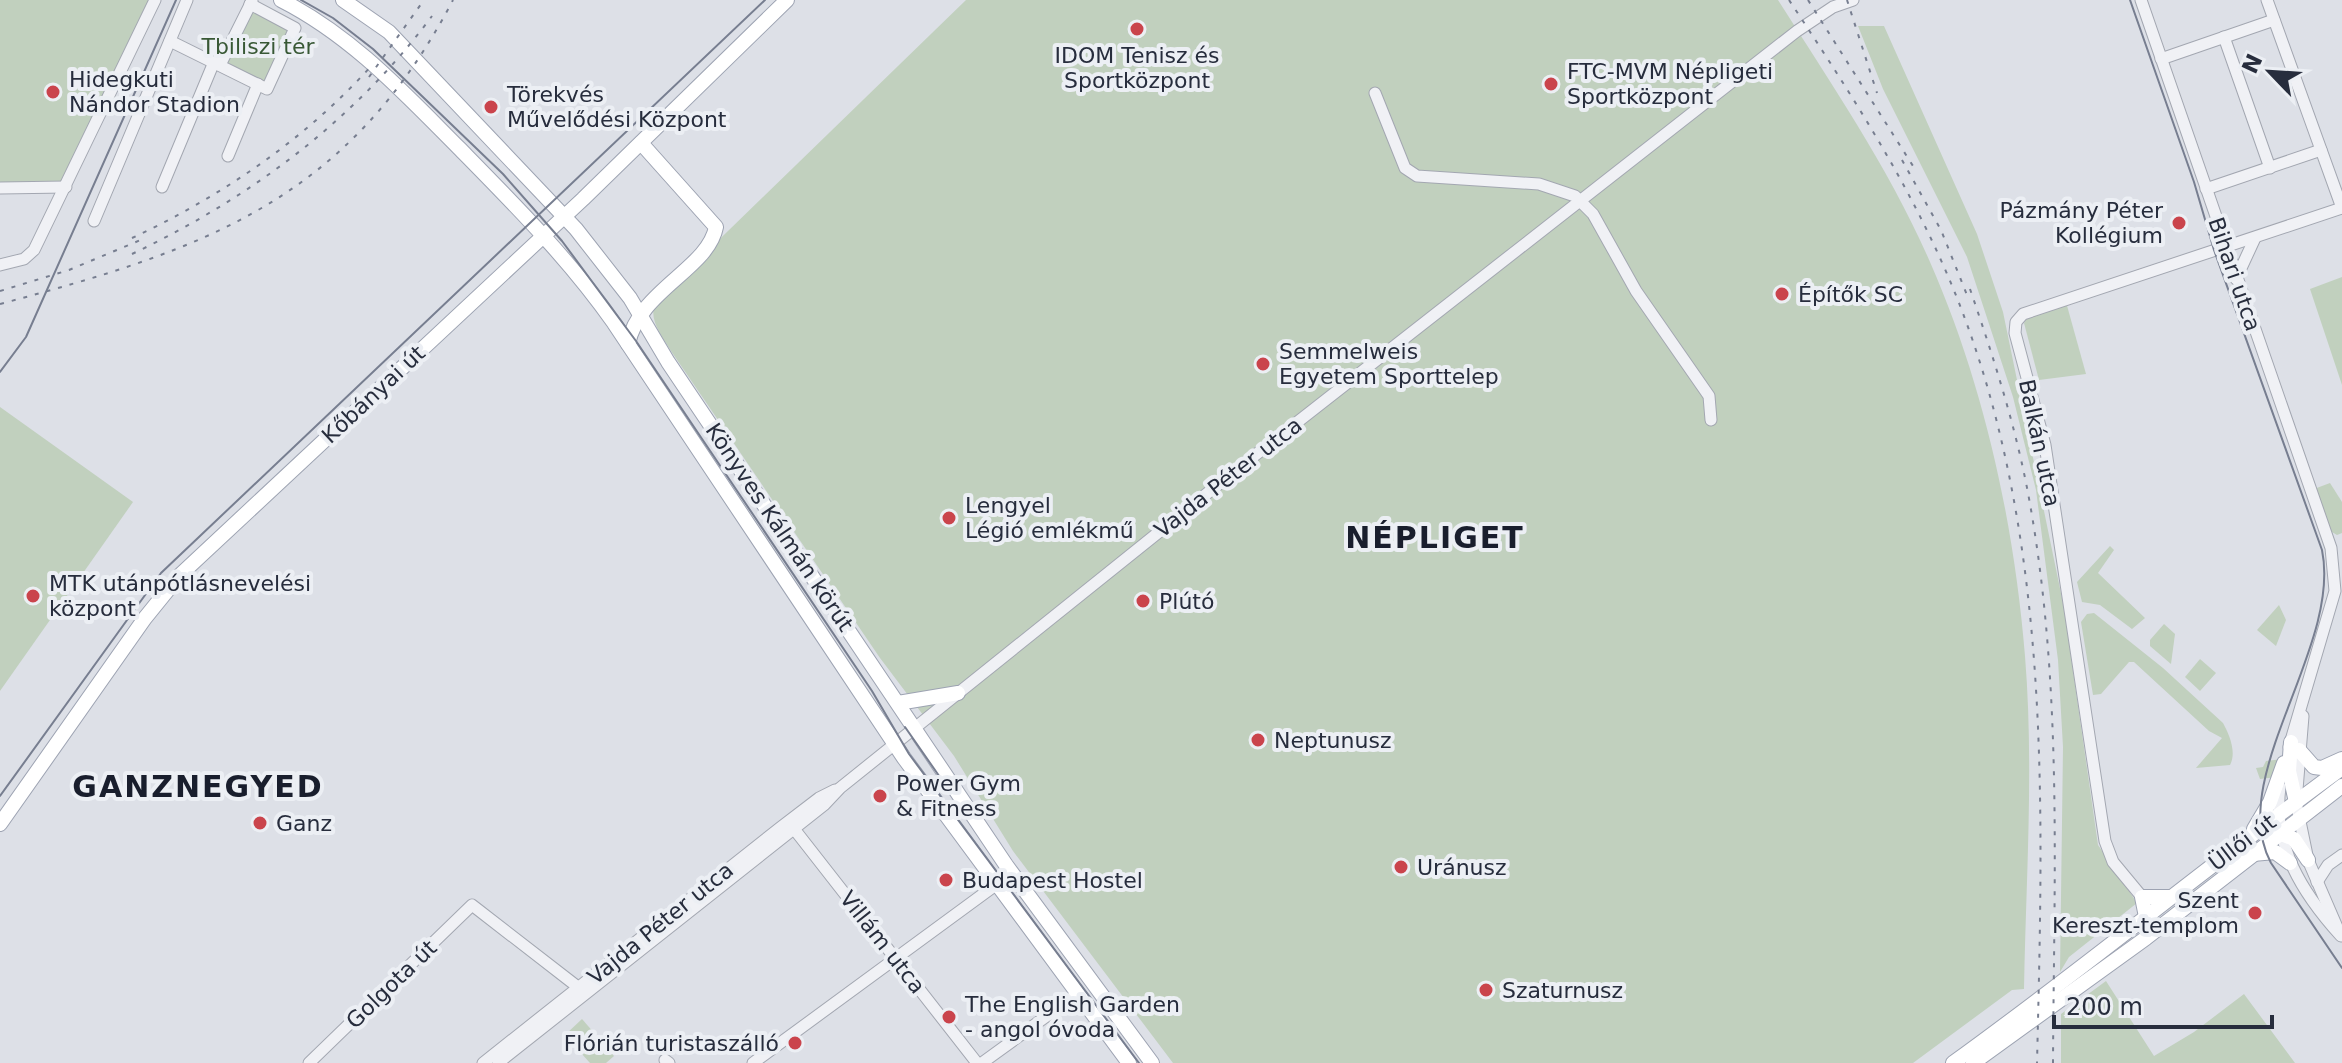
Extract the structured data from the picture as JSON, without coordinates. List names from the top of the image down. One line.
{"streets":{"main road":["Kőbányai út","Könyves Kálmán körút","Üllői út"],"street":["Bihari utca","Balkán utca","Vajda Péter utca","Villám utca","Golgota út"]},"crossings":[["Bihari utca","Balkán utca"],["Kőbányai út","Könyves Kálmán körút"],["Vajda Péter utca","Könyves Kálmán körút"],["Vajda Péter utca","Villám utca"],["Vajda Péter utca","Golgota út"]],"districts":["NÉPLIGET","GANZNEGYED"],"parks":["Tbiliszi tér"],"places":["IDOM Tenisz és Sportközpont","FTC-MVM Népligeti Sportközpont","Hidegkuti Nándor Stadion","Törekvés Művelődési Központ","Pázmány Péter Kollégium","Építők SC","Semmelweis Egyetem Sporttelep","Lengyel Légió emlékmű","MTK utánpótlásnevelési központ","Plútó","Neptunusz","Power Gym & Fitness","Ganz","Uránusz","Budapest Hostel","Szent Kereszt-templom","Szaturnusz","The English Garden - angol óvoda","Flórián turistaszálló"],"scale_bar":"200 m","north":"top left"}
